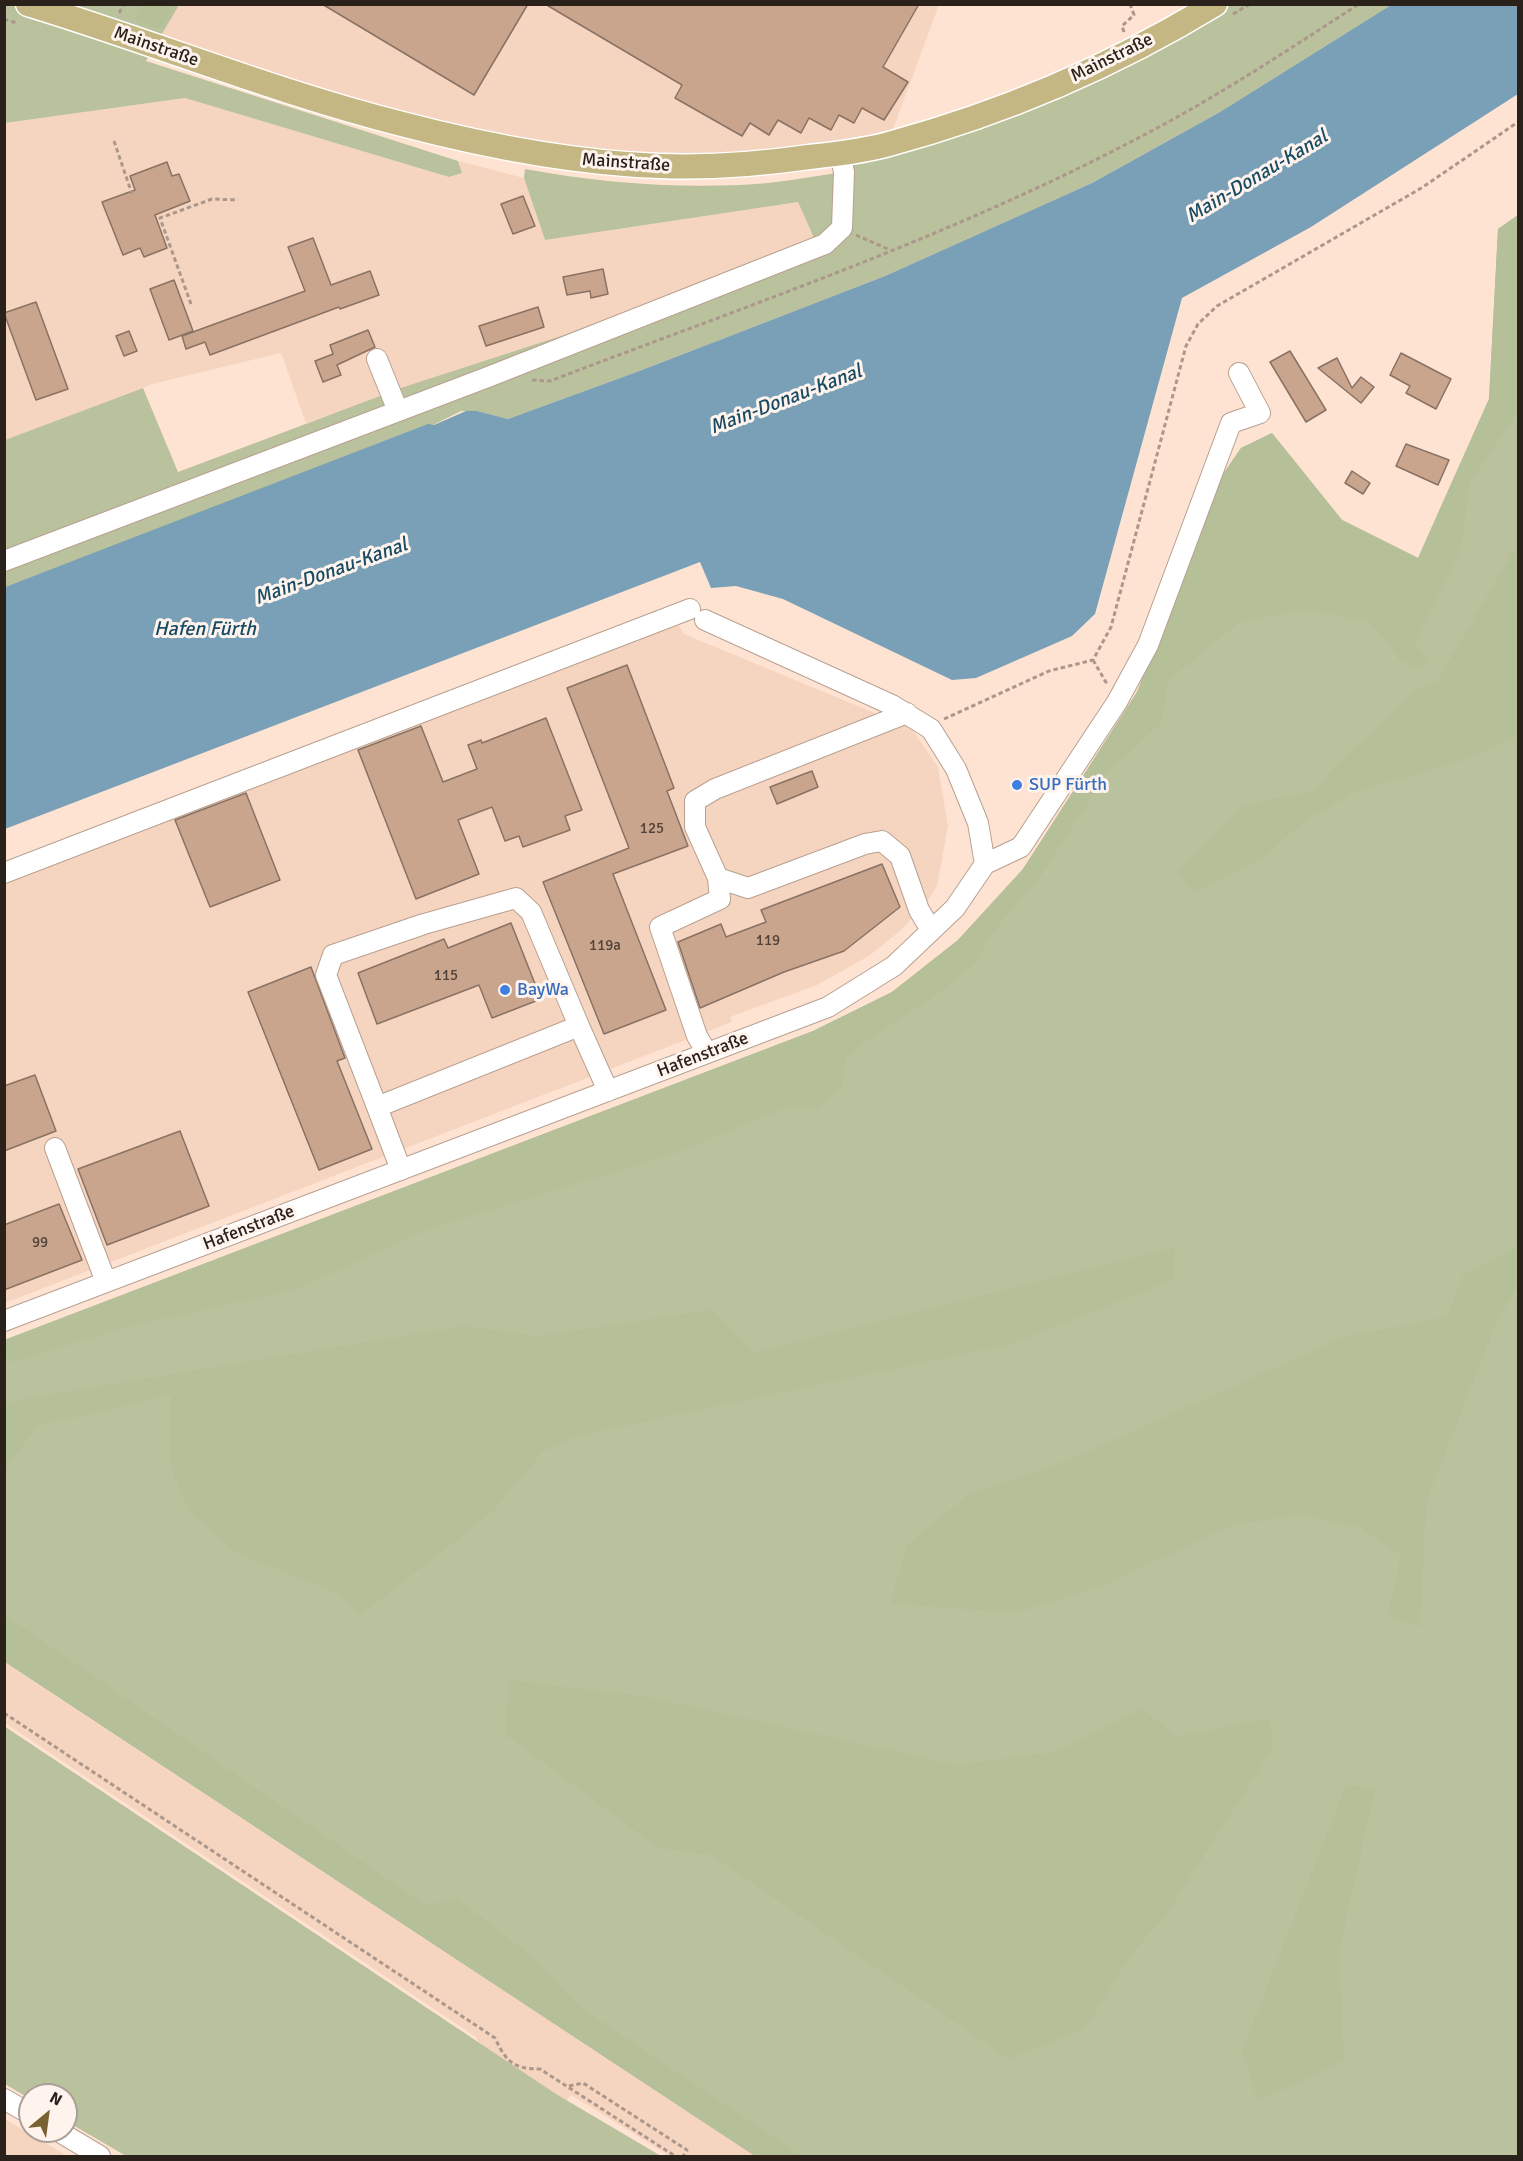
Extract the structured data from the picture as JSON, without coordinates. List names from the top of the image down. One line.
{"streets":{"main road":["Mainstraße"],"street":["Hafenstraße"]},"water":["Main-Donau-Kanal","Hafen Fürth"],"places":["SUP Fürth","BayWa"],"house_numbers":["125","119","119a","115","99"],"north":"top right"}
